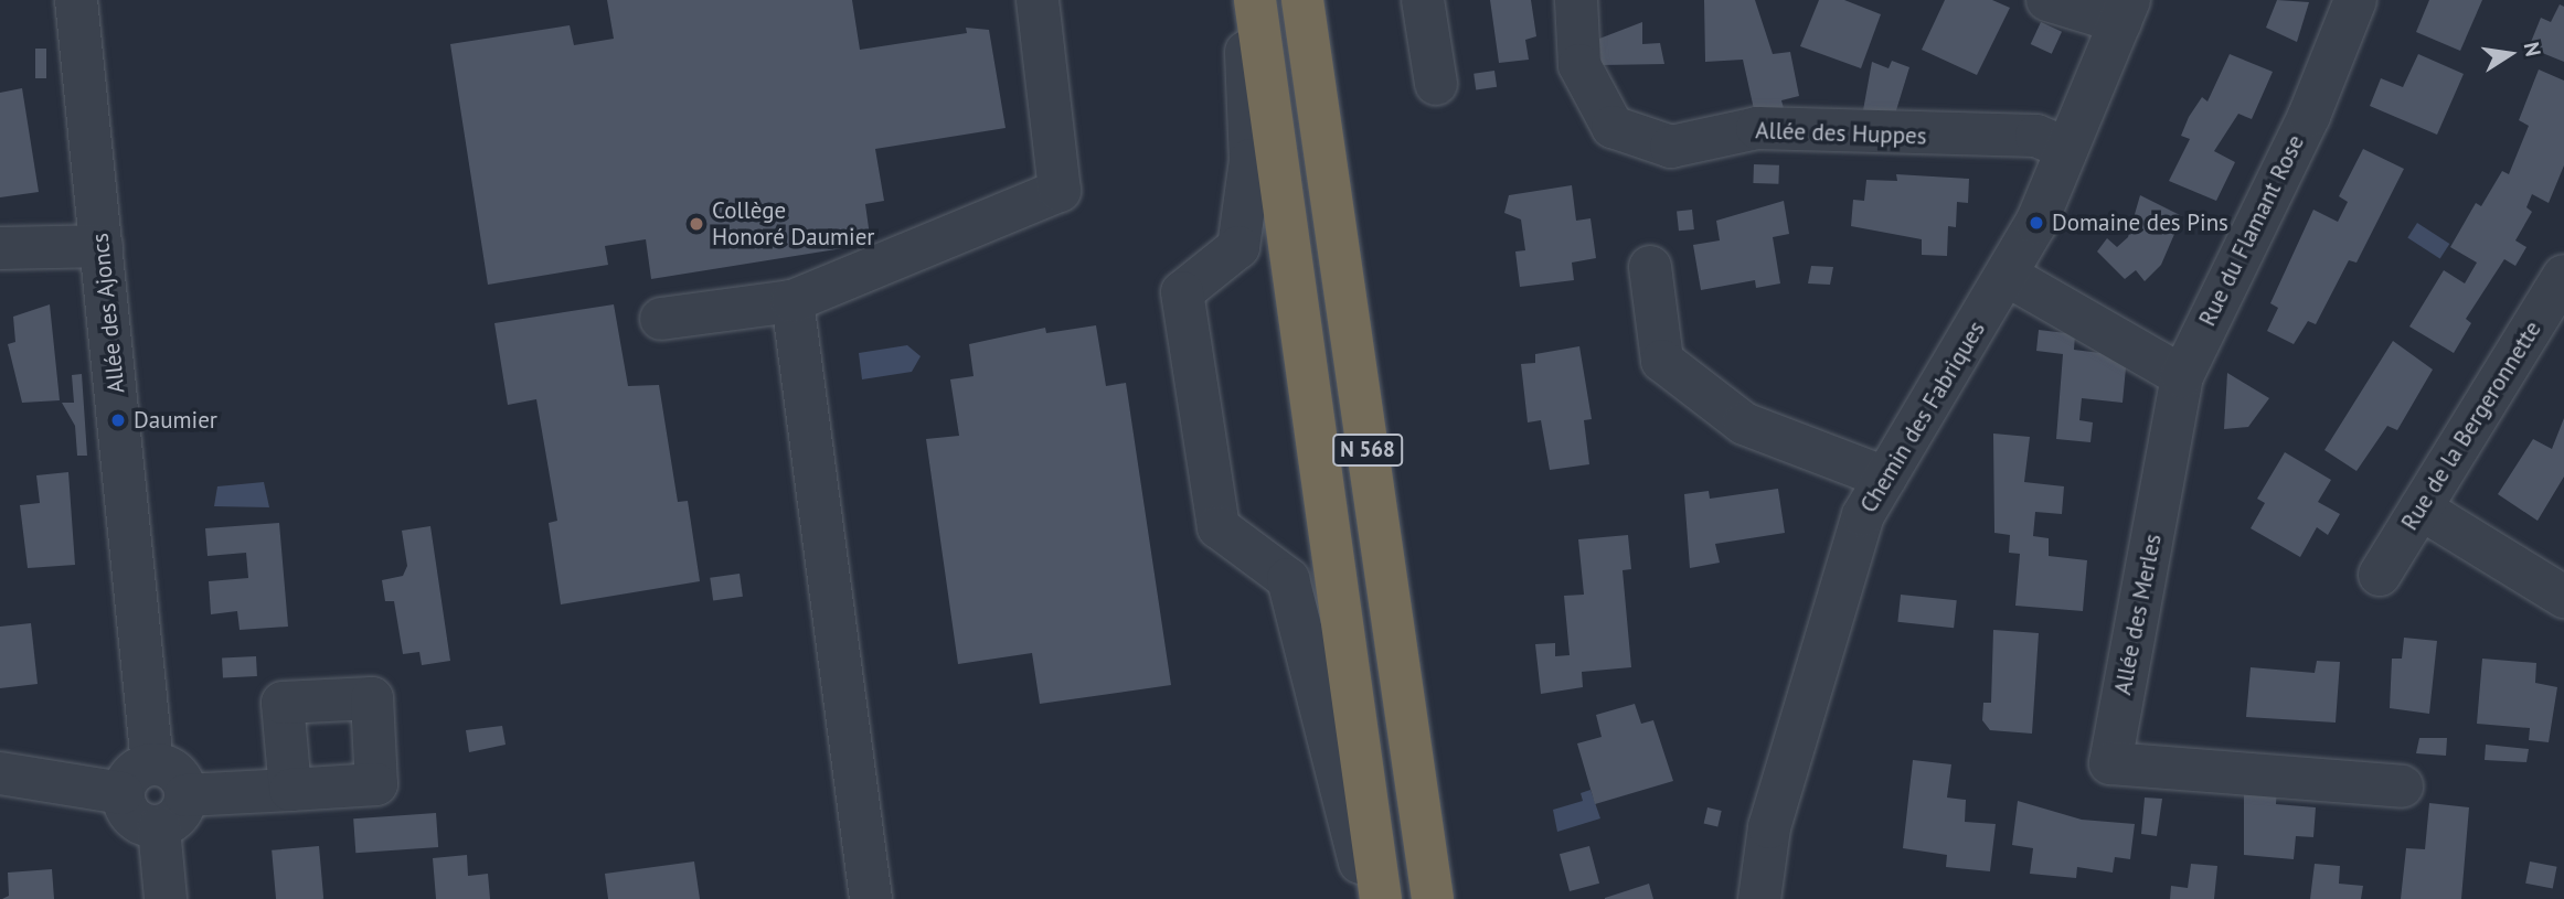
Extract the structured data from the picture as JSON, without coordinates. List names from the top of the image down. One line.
{"streets":{"highway":["N 568"],"street":["Allée des Huppes","Rue du Flamant Rose","Allée des Ajoncs","Chemin des Fabriques","Rue de la Bergeronnette","Allée des Merles"]},"crossings":[["Allée des Huppes","Chemin des Fabriques"],["Rue du Flamant Rose","Allée des Merles"]],"places":["Domaine des Pins","Collège Honoré Daumier","Daumier"],"north":"right"}
